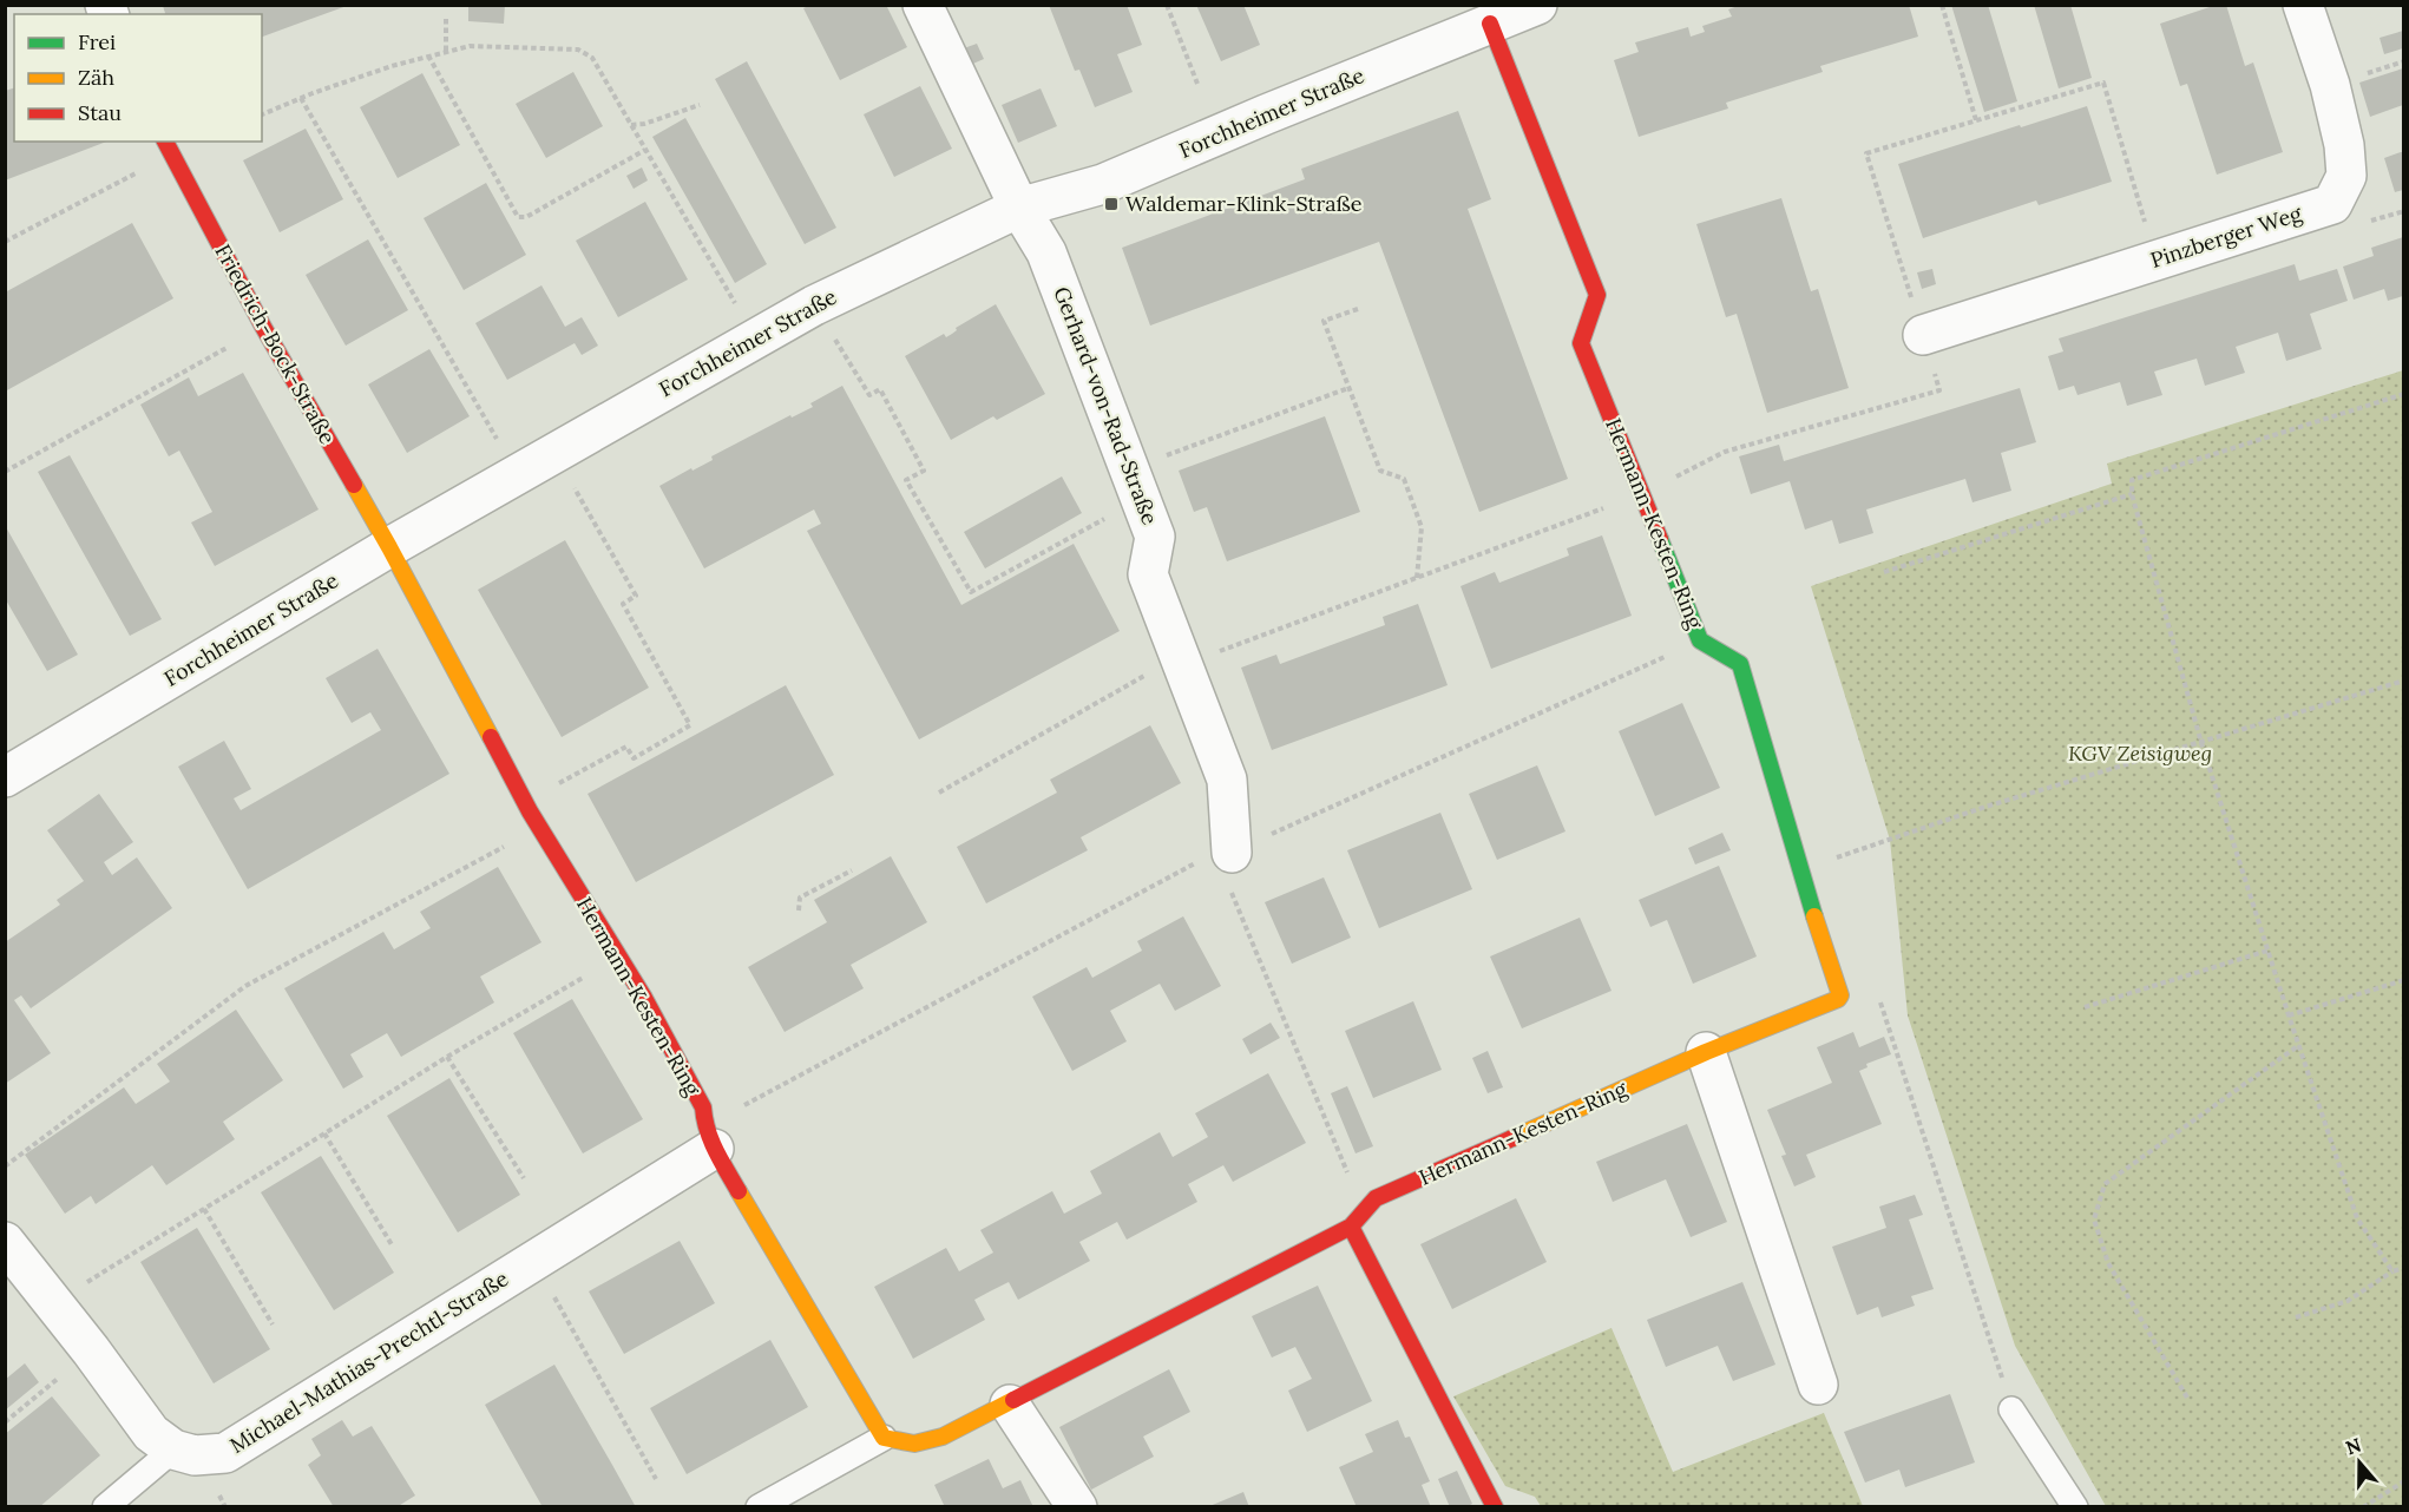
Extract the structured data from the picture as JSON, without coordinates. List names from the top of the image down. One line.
{"streets":{"street":["Forchheimer Straße","Pinzberger Weg","Friedrich-Bock-Straße","Gerhard-von-Rad-Straße","Hermann-Kesten-Ring","Michael-Mathias-Prechtl-Straße"]},"crossings":[["Forchheimer Straße","Friedrich-Bock-Straße"],["Forchheimer Straße","Gerhard-von-Rad-Straße"],["Forchheimer Straße","Hermann-Kesten-Ring"],["Friedrich-Bock-Straße","Hermann-Kesten-Ring"],["Hermann-Kesten-Ring","Michael-Mathias-Prechtl-Straße"]],"parks":["KGV Zeisigweg"],"places":{"transit":["Waldemar-Klink-Straße"]},"legend":["Frei","Zäh","Stau"],"north":"top"}
